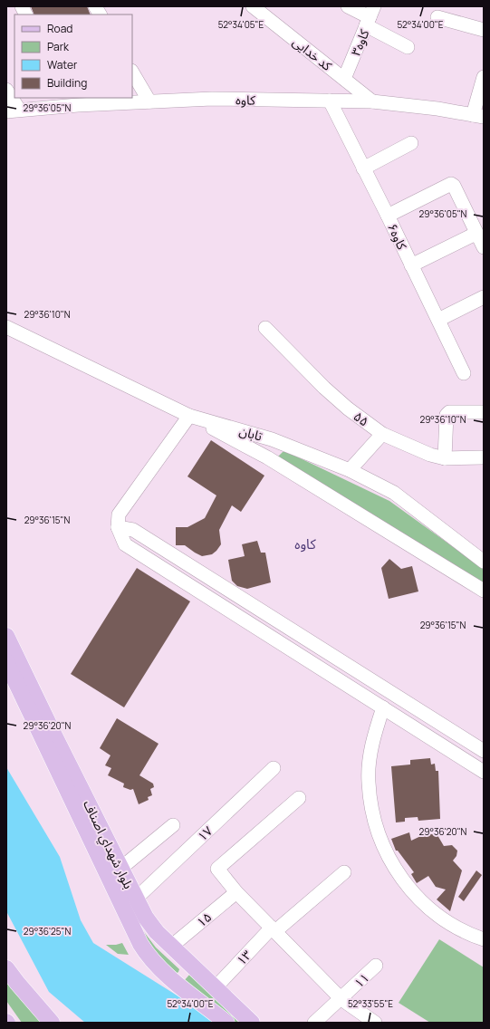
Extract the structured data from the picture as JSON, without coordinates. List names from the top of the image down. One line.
{"streets":{"main road":["بلوار شهداي اصناف"],"street":["کاوه۳","کد خدایی","کاوه","کاوه۶","۵۵","تابان","۱۷","۱۵","۱۳","۱۱"]},"crossings":[["کاوه۳","کد خدایی"],["کد خدایی","کاوه"],["کاوه","کاوه۶"],["۱۷","بلوار شهداي اصناف"],["بلوار شهداي اصناف","۱۵"],["بلوار شهداي اصناف","۱۳"]],"districts":["کاوه"],"legend":["Road","Park","Water","Building"],"coordinates":["52°34'05\"E","52°34'00\"E","29°36'05\"N","29°36'10\"N","29°36'15\"N","29°36'20\"N","29°36'25\"N","52°33'55\"E"]}
